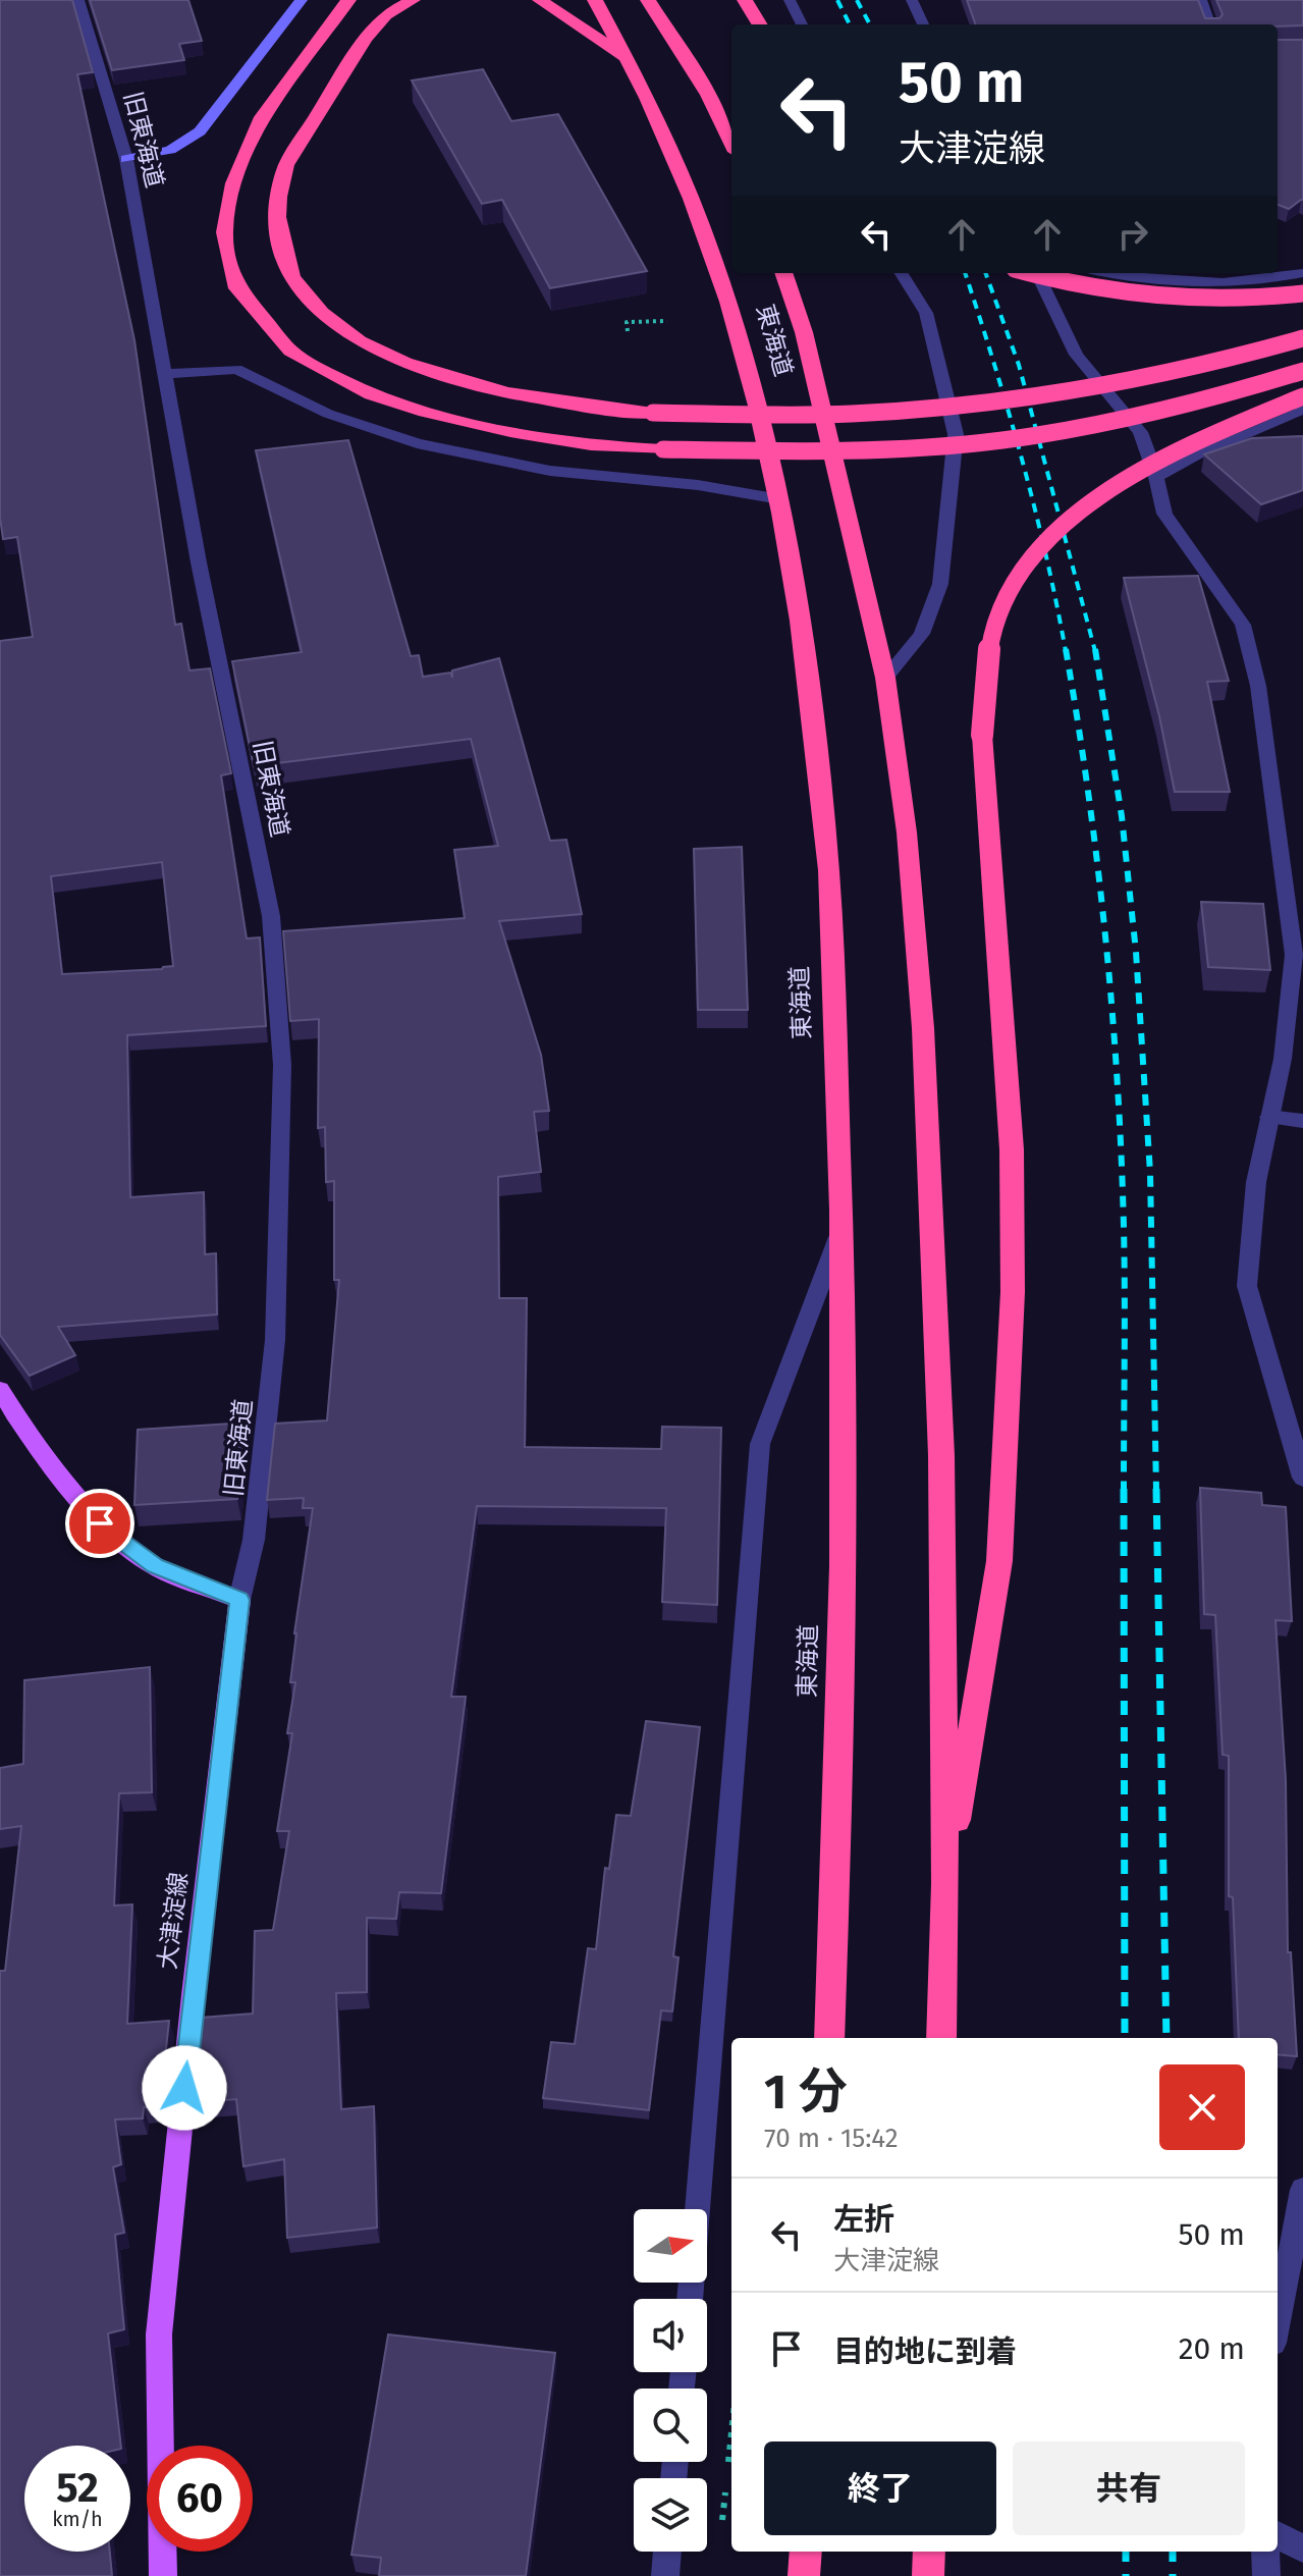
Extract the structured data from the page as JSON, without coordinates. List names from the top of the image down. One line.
{"streets":{"highway":["東海道"],"main road":["大津淀線"],"street":["旧東海道"]},"crossings":[["旧東海道","大津淀線"]],"north":"right","page":{"turn":["50 m","大津淀線"],"heading":["1 分","70 m · 15:42"],"list":[{"name":"左折","note":"大津淀線","value":"50 m"},{"name":"目的地に到着","value":"20 m"}],"buttons":["終了","共有"],"speed":"52 km/h","limit":"60"}}
